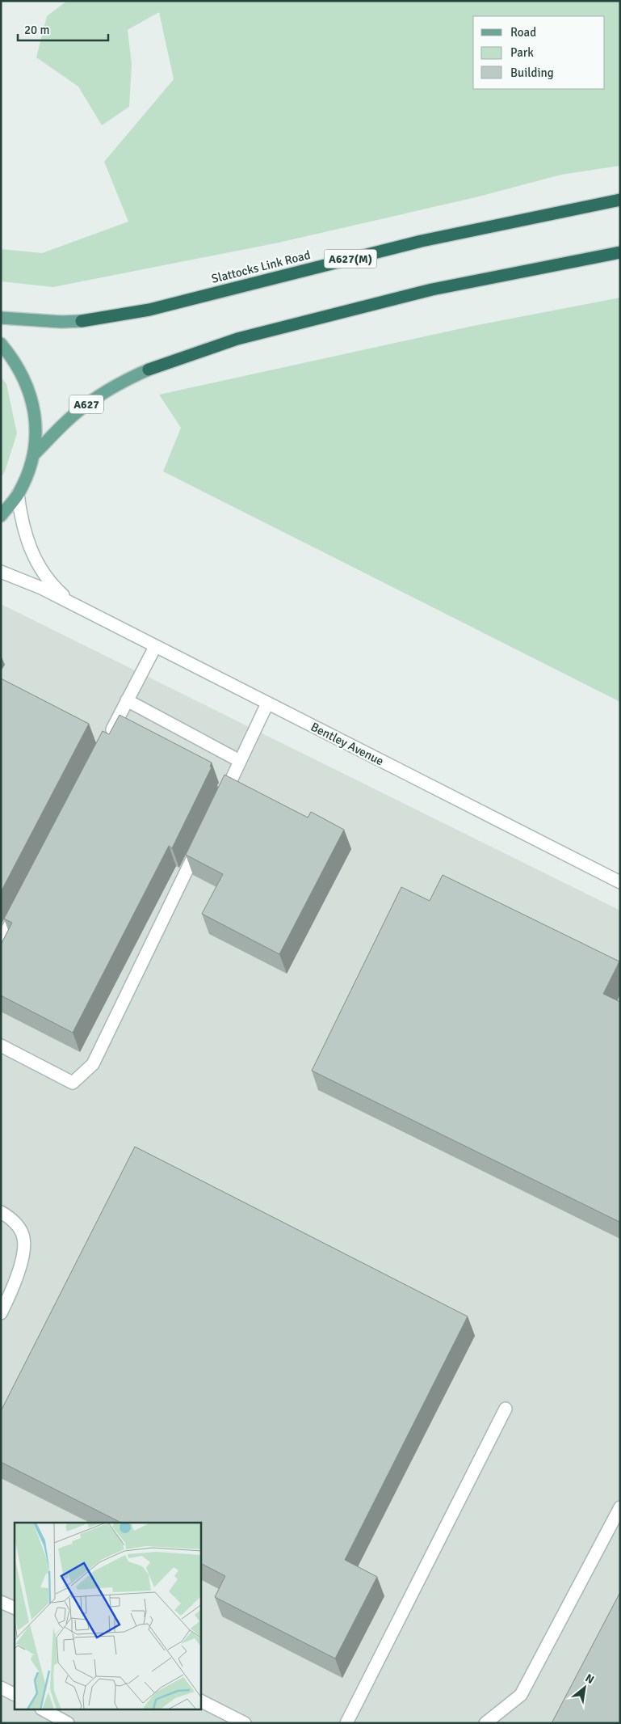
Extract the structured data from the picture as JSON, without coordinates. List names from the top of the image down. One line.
{"streets":{"highway":["A627(M)","Slattocks Link Road"],"main road":["A627"],"street":["Bentley Avenue"]},"legend":["Road","Park","Building"],"scale_bar":"20 m","north":"top right"}
